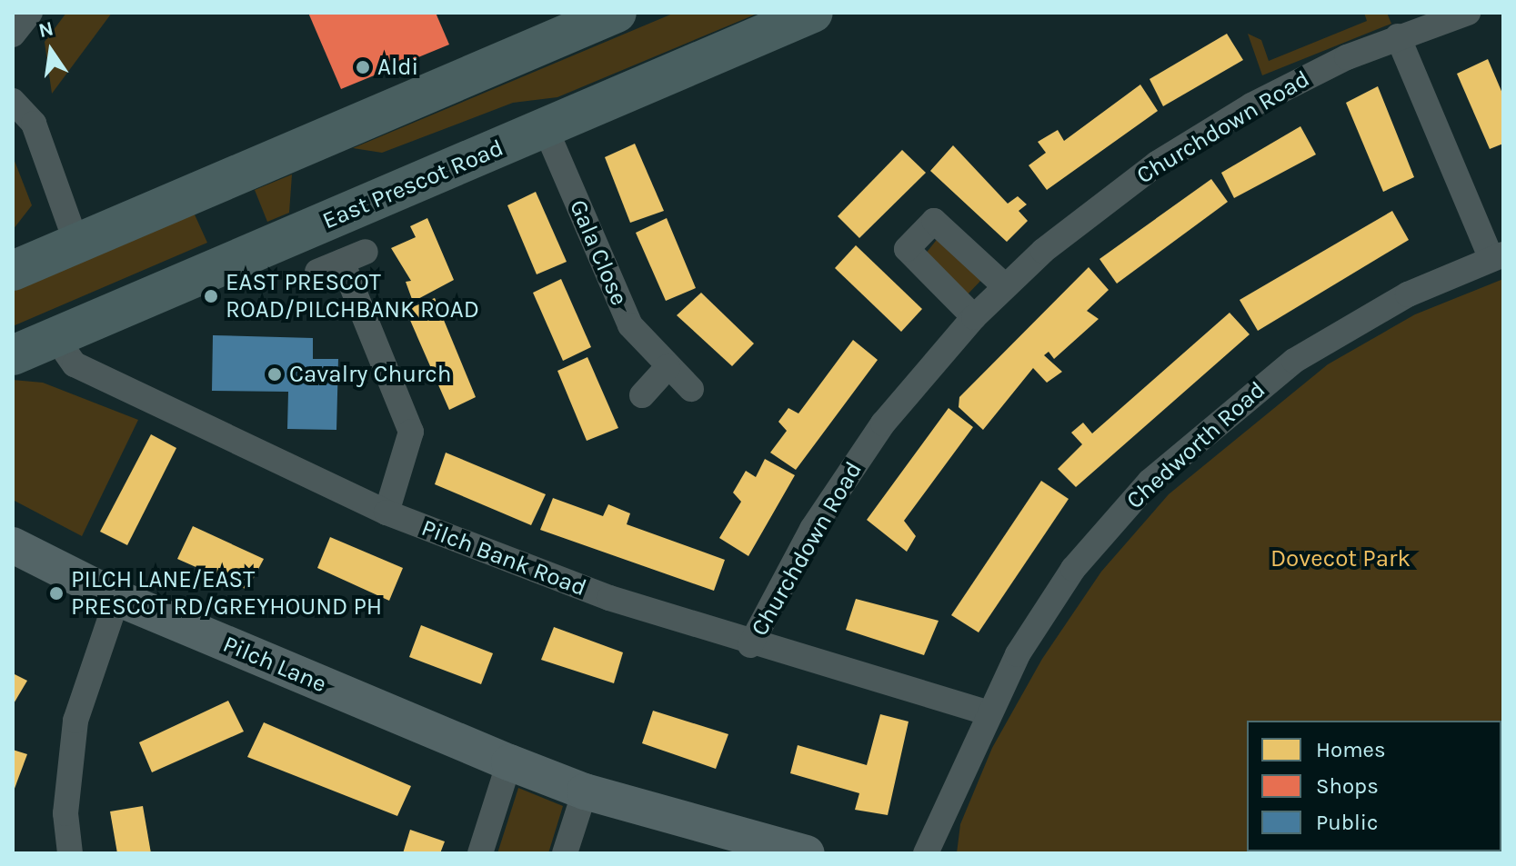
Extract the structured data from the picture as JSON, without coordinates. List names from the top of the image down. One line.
{"streets":{"highway":["East Prescot Road"],"street":["Churchdown Road","Gala Close","Chedworth Road","Pilch Bank Road","Pilch Lane"]},"crossings":[["Churchdown Road","Pilch Bank Road"],["East Prescot Road","Gala Close"],["East Prescot Road","Pilch Bank Road"],["Chedworth Road","Pilch Bank Road"]],"parks":["Dovecot Park"],"places":["Aldi","EAST PRESCOT ROAD/PILCHBANK ROAD","Cavalry Church","PILCH LANE/EAST PRESCOT RD/GREYHOUND PH"],"legend":["Homes","Shops","Public"],"north":"top"}
